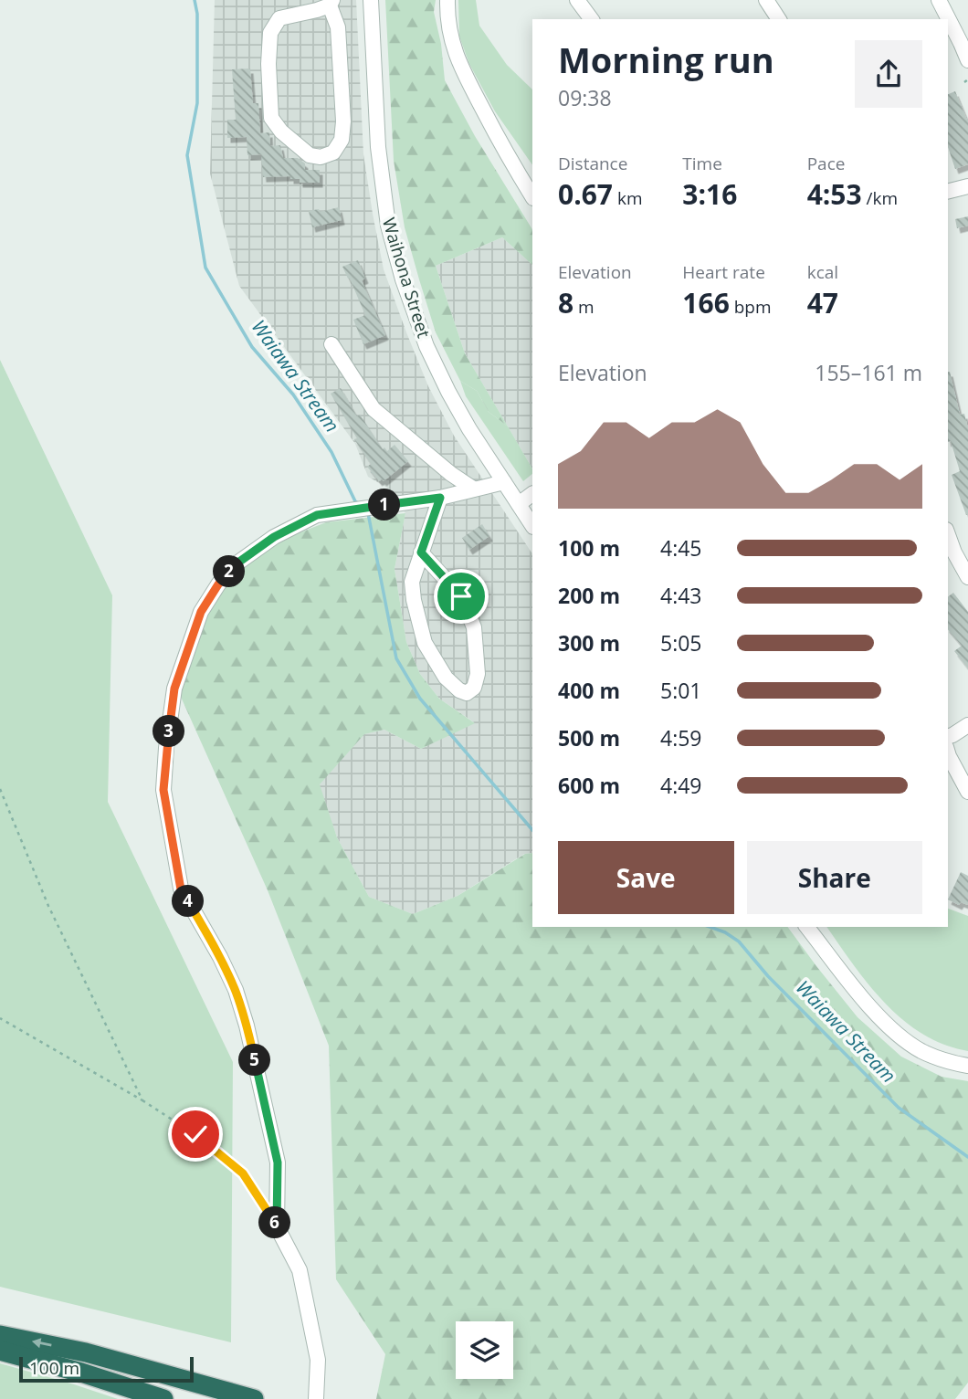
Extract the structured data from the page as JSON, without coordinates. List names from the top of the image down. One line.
{"streets":{"street":["Waihona Street"]},"water":["Waiawa Stream"],"scale_bar":"100 m","page":{"heading":["Morning run","09:38"],"stats":[["Distance","0.67 km"],["Time","3:16"],["Pace","4:53 /km"],["Elevation","8 m"],["Heart rate","166 bpm"],["kcal","47"]],"chart":["Elevation","155–161 m"],"pins":["1","2","3","4","5","6"],"list":[{"name":"100 m","note":"4:45"},{"name":"200 m","note":"4:43"},{"name":"300 m","note":"5:05"},{"name":"400 m","note":"5:01"},{"name":"500 m","note":"4:59"},{"name":"600 m","note":"4:49"}],"buttons":["Save","Share"],"scale":"100 m"}}
